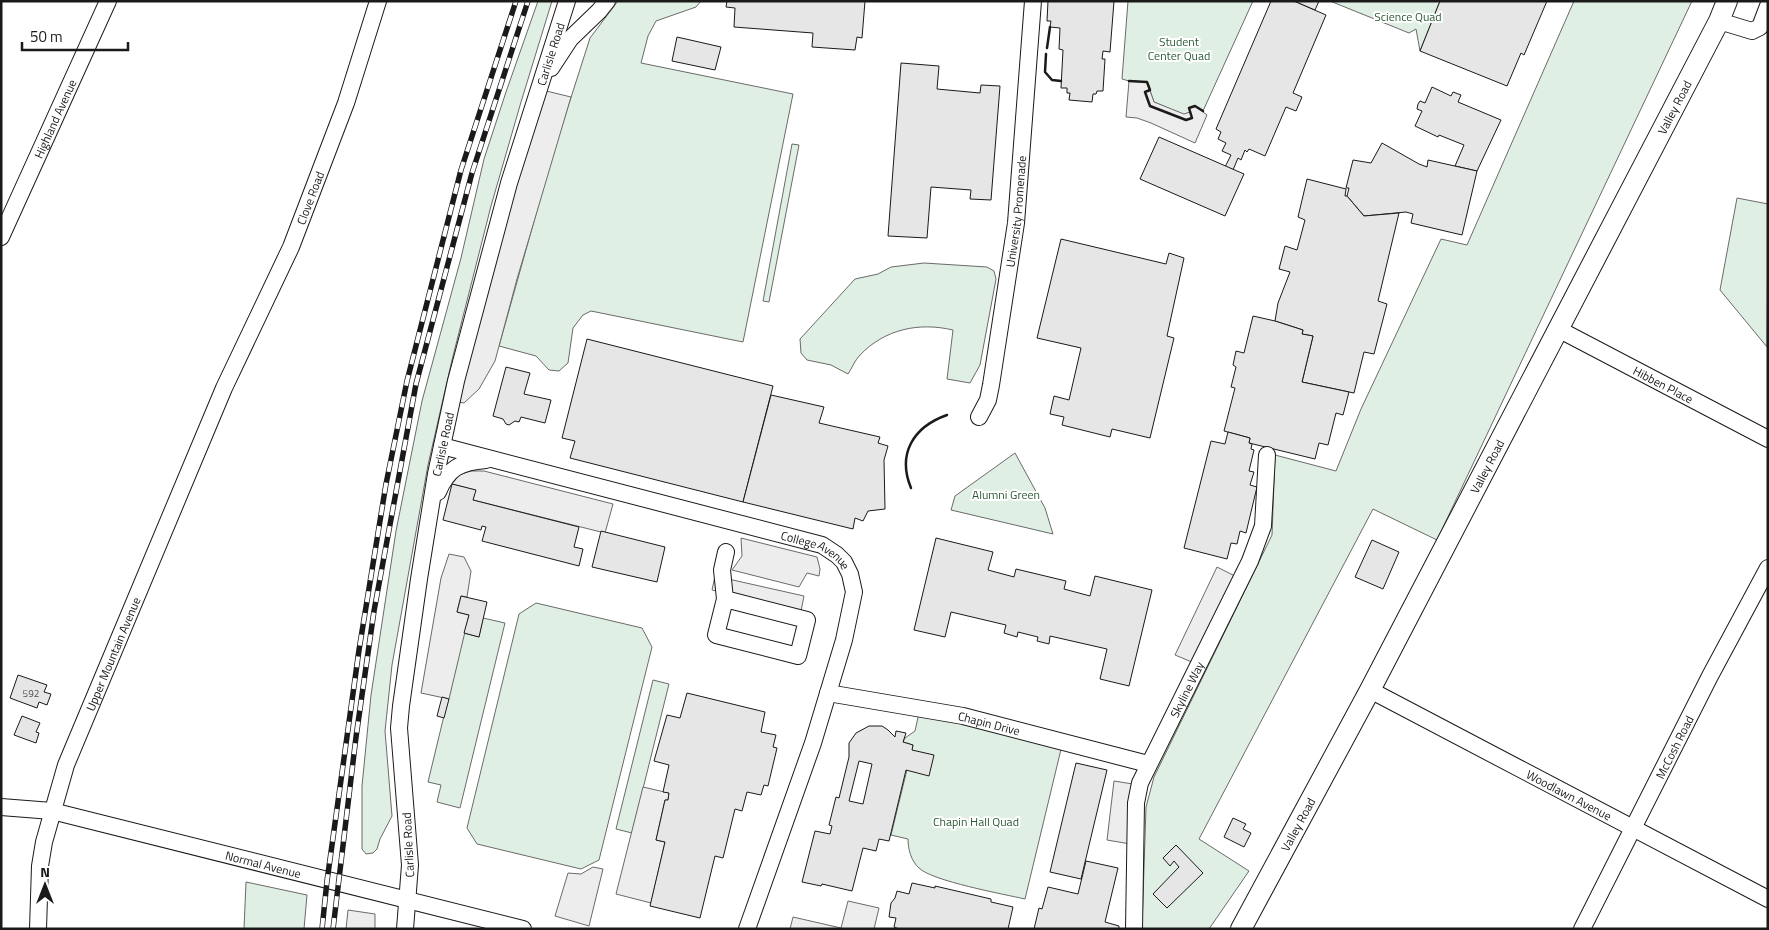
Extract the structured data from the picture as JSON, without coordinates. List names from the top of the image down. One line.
{"streets":{"main road":["Valley Road"],"street":["Carlisle Road","Highland Avenue","Clove Road","University Promenade","Hibben Place","College Avenue","Upper Mountain Avenue","Skyline Way","Chapin Drive","McCosh Road","Woodlawn Avenue","Normal Avenue"]},"crossings":[["Carlisle Road","College Avenue"],["Carlisle Road","Normal Avenue"],["Valley Road","Hibben Place"],["Valley Road","Woodlawn Avenue"],["Clove Road","Upper Mountain Avenue"],["College Avenue","Chapin Drive"],["Upper Mountain Avenue","Normal Avenue"],["Skyline Way","Chapin Drive"],["McCosh Road","Woodlawn Avenue"]],"parks":["Science Quad","Student Center Quad","Alumni Green","Chapin Hall Quad"],"house_numbers":["592"],"scale_bar":"50 m","north":"top"}
